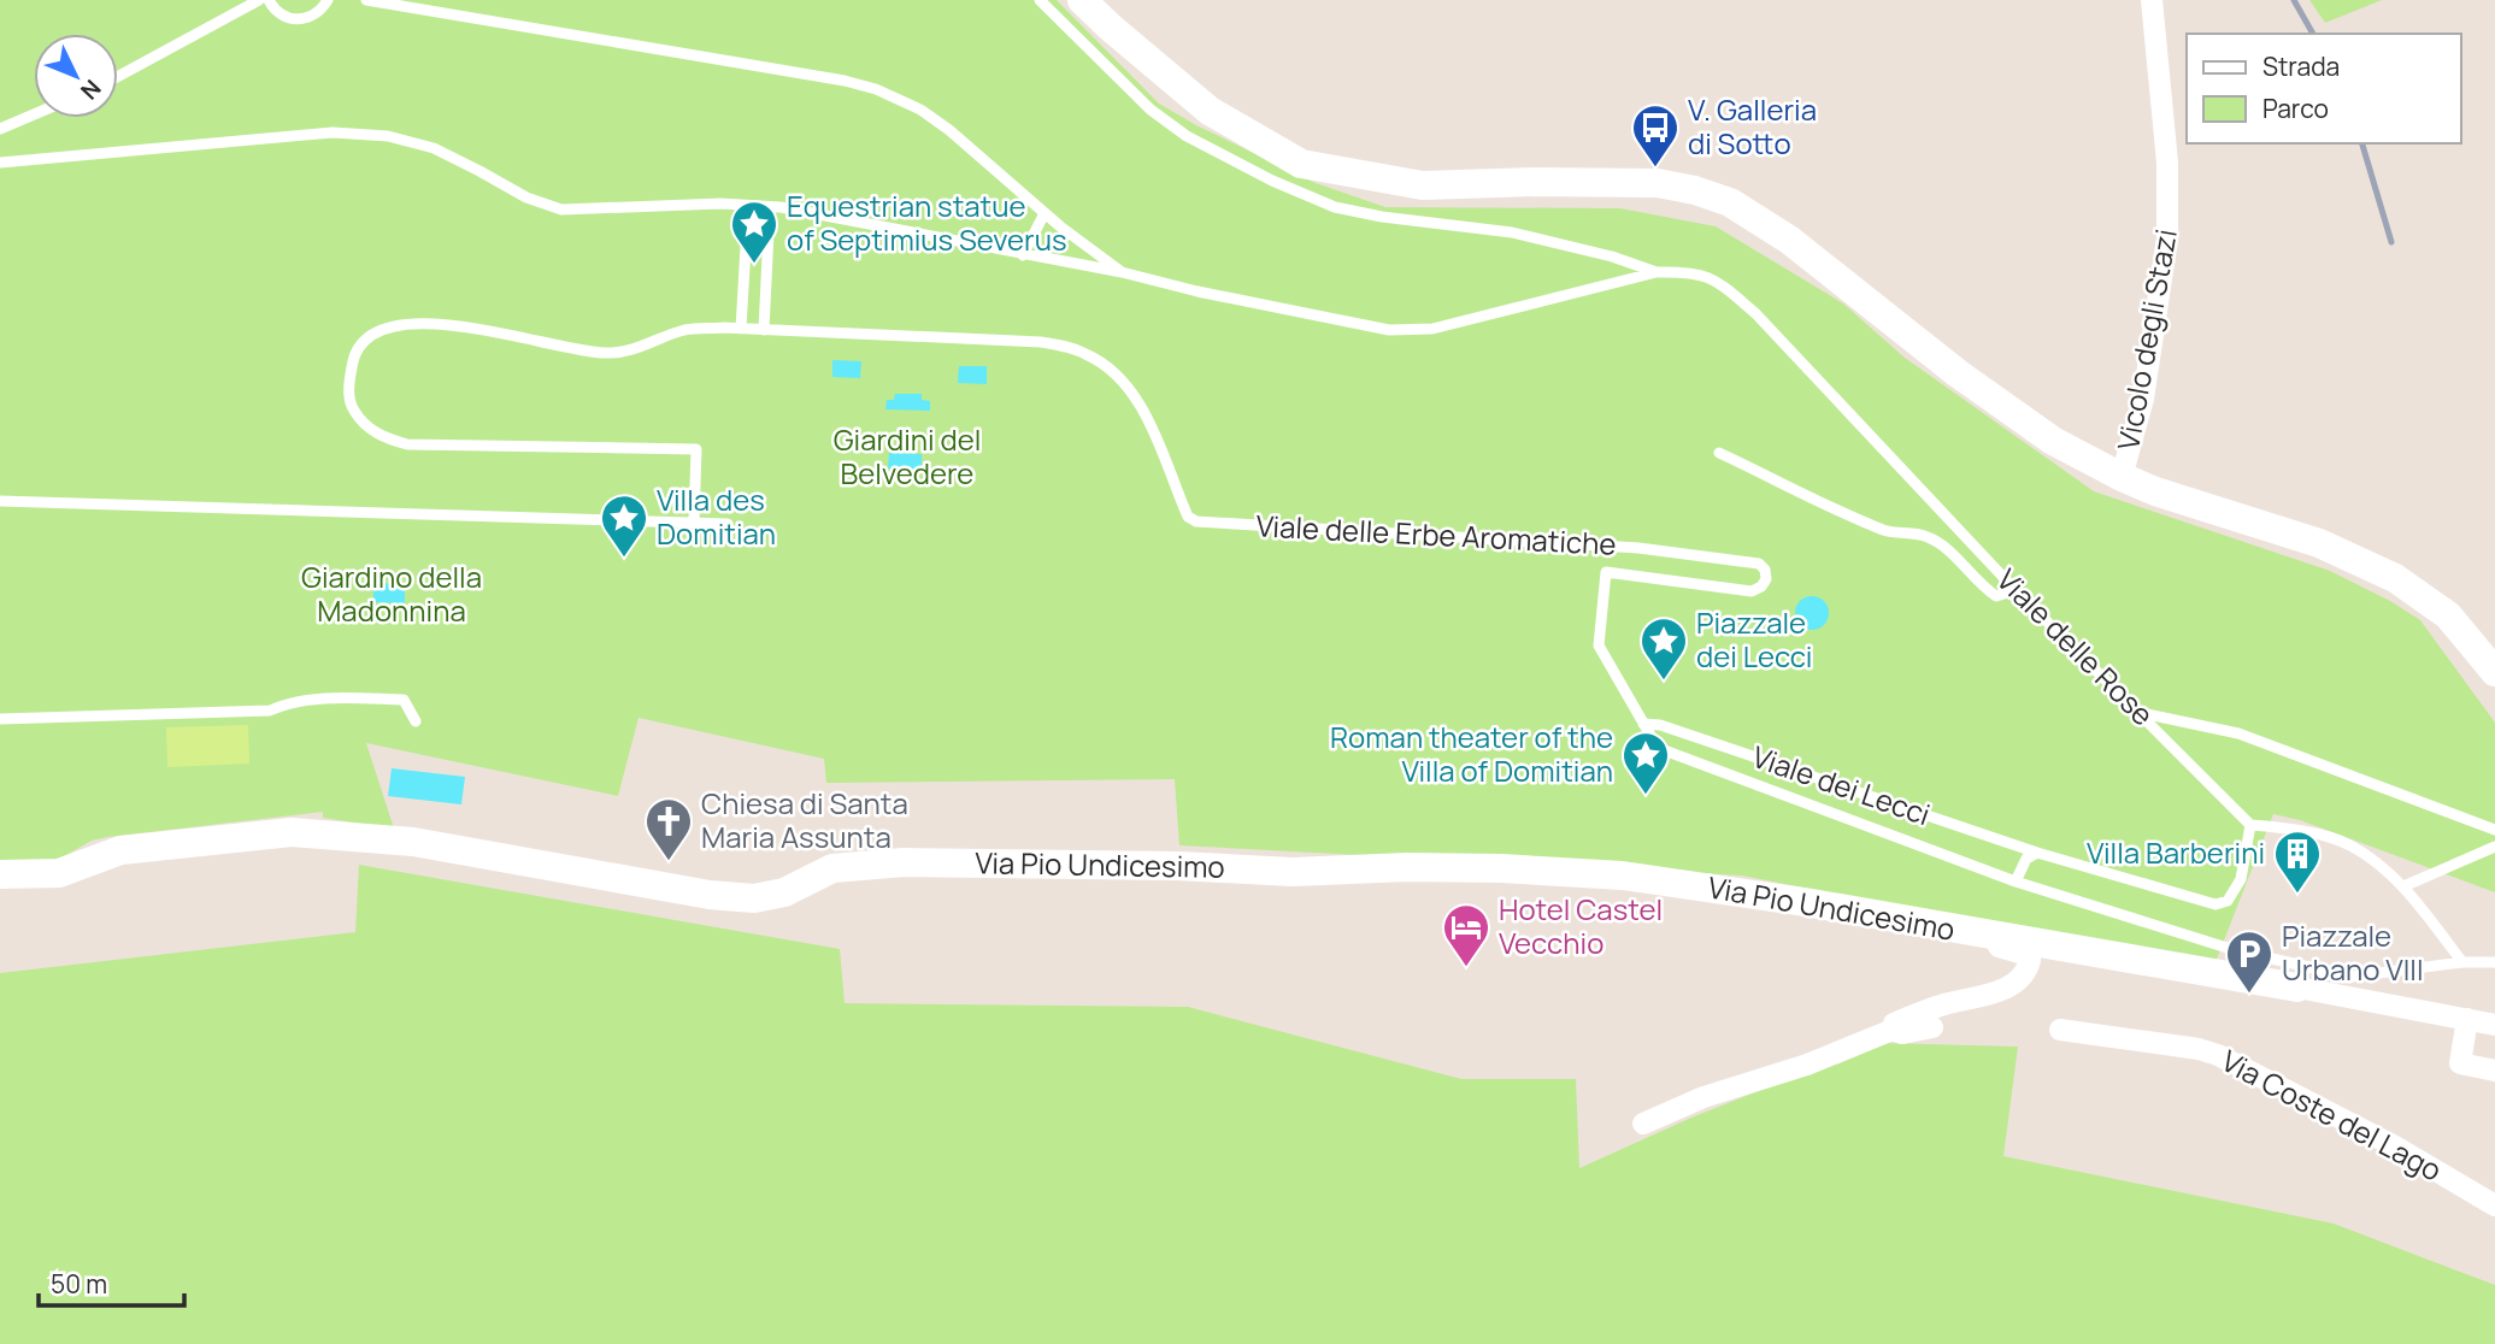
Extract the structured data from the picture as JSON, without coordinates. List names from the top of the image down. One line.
{"streets":{"street":["Vicolo degli Stazi","Via Pio Undicesimo","Via Coste del Lago"],"lane":["Viale delle Erbe Aromatiche","Viale delle Rose","Viale dei Lecci"]},"crossings":[["Viale delle Erbe Aromatiche","Viale dei Lecci"],["Viale delle Rose","Viale dei Lecci"]],"parks":["Giardini del Belvedere","Giardino della Madonnina"],"places":{"bus stop":["V. Galleria di Sotto"],"place":["Equestrian statue of Septimius Severus","Villa des Domitian","Piazzale dei Lecci","Roman theater of the Villa of Domitian"],"church":["Chiesa di Santa Maria Assunta"],"building":["Villa Barberini"],"hotel":["Hotel Castel Vecchio"],"parking":["Piazzale Urbano VIII"]},"legend":["Strada","Parco"],"scale_bar":"50 m","north":"bottom right"}
